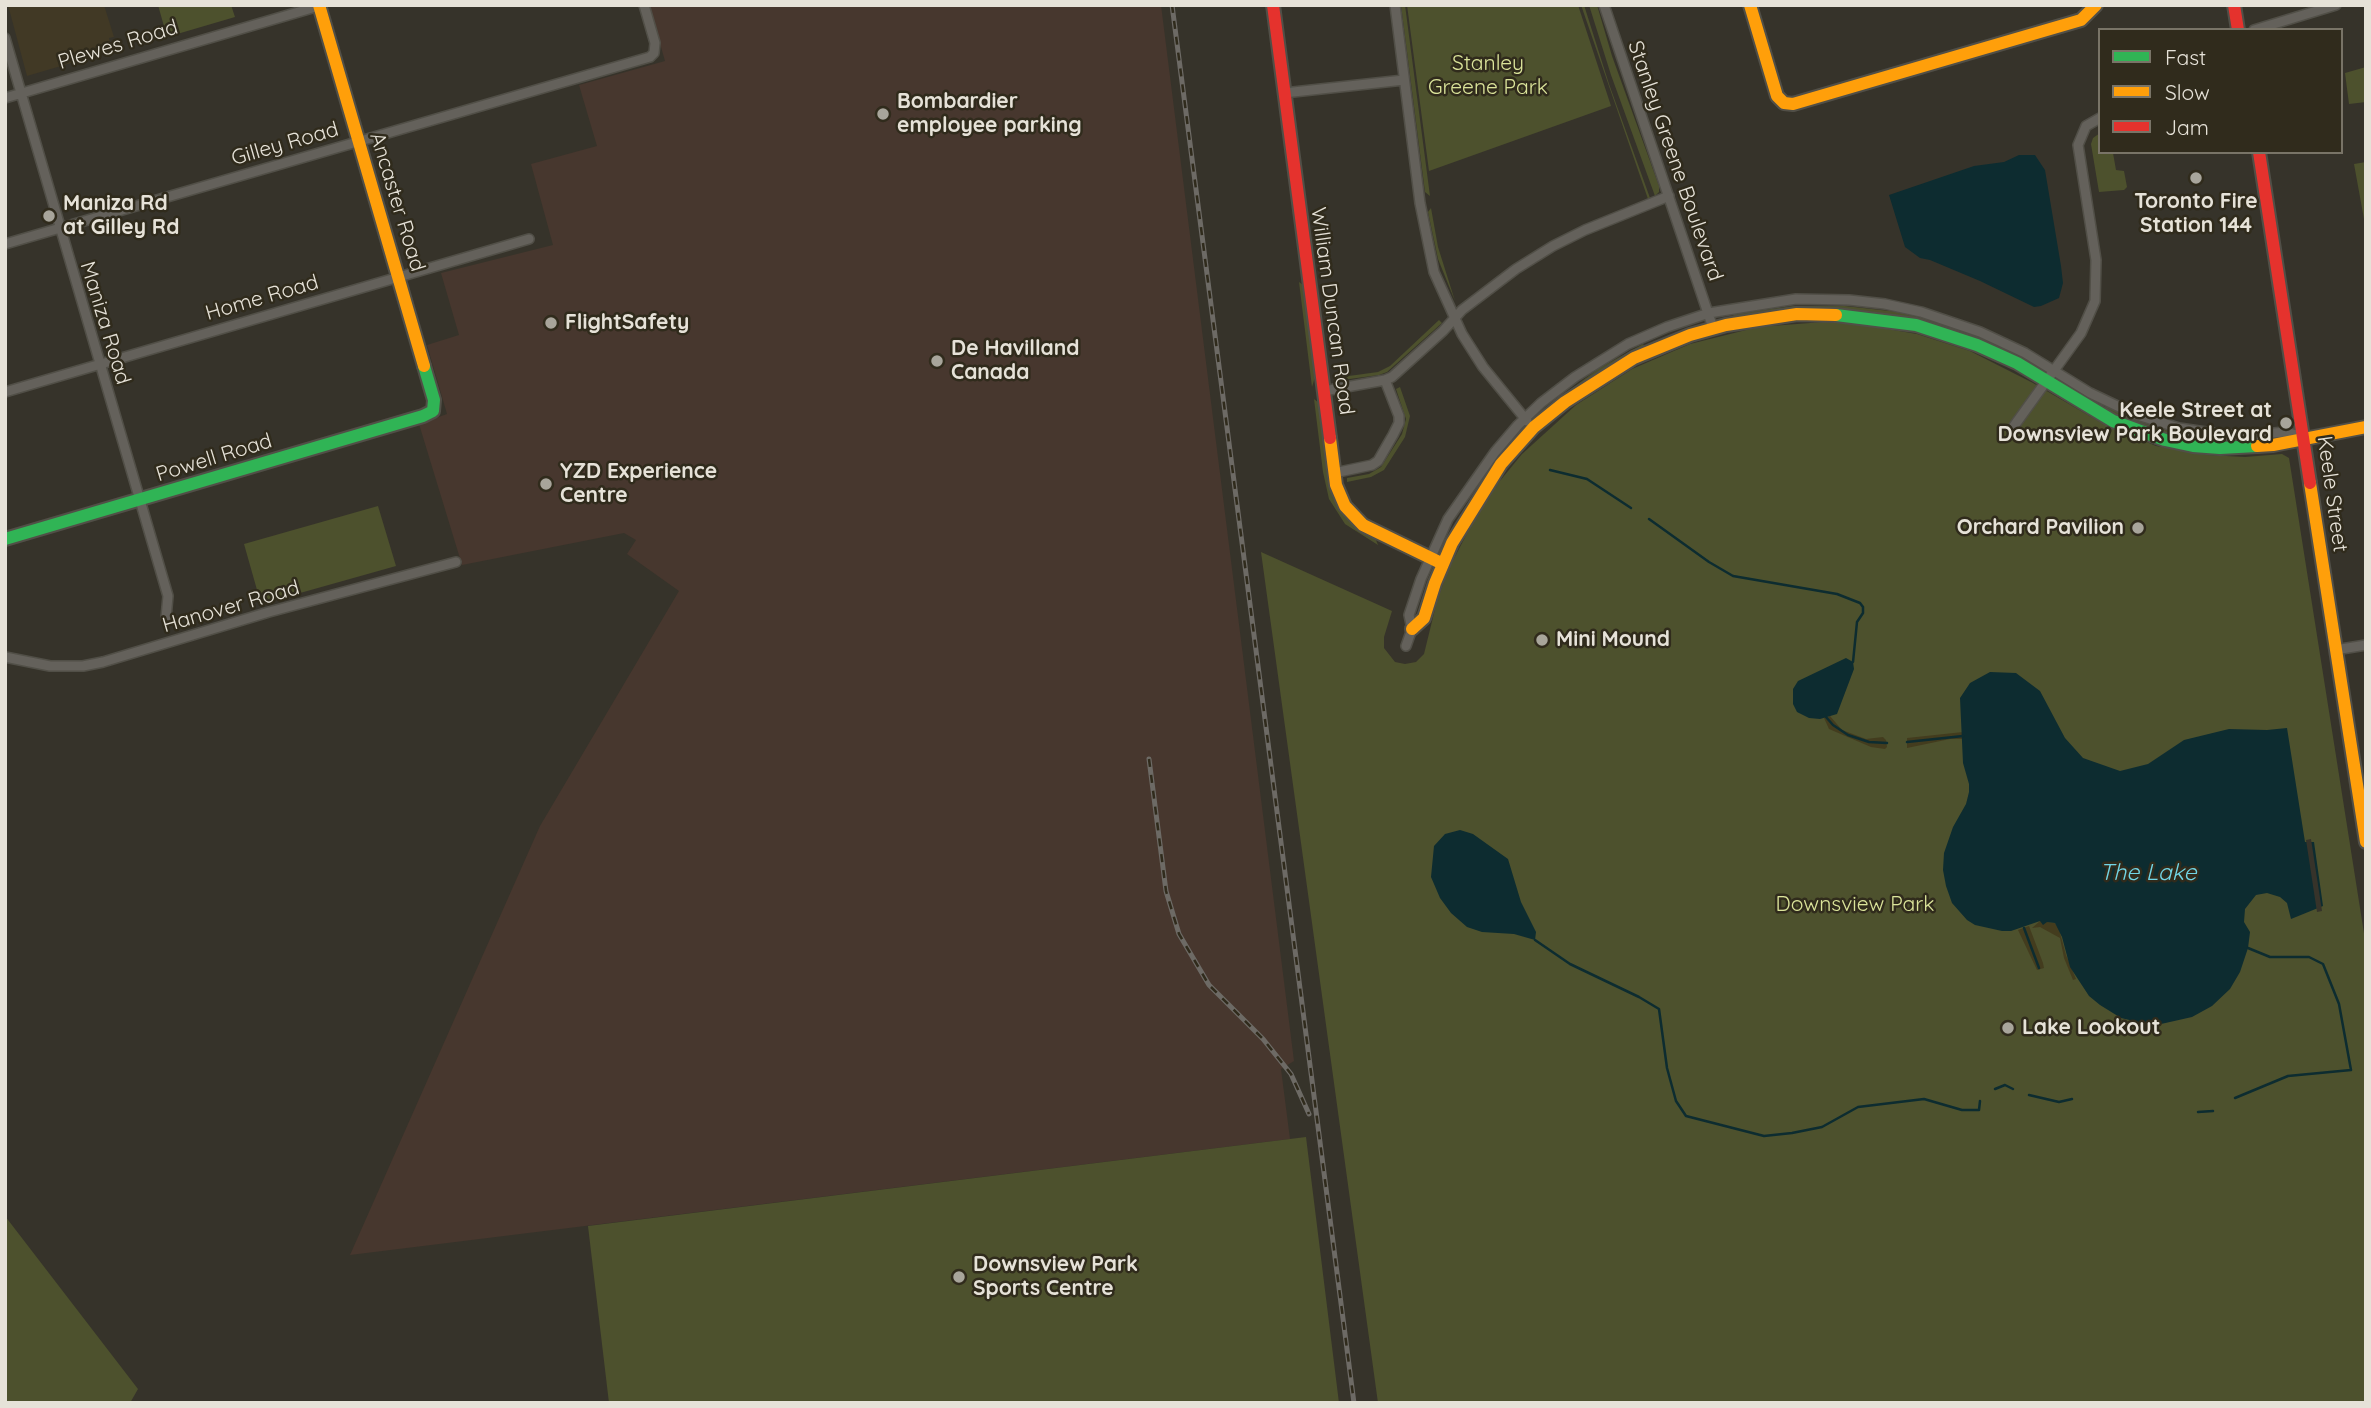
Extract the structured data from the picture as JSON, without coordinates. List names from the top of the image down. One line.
{"streets":{"street":["Plewes Road","Gilley Road","Stanley Greene Boulevard","Ancaster Road","Home Road","William Duncan Road","Maniza Road","Powell Road","Keele Street","Hanover Road"]},"crossings":[["Plewes Road","Ancaster Road"],["Plewes Road","Maniza Road"],["Gilley Road","Ancaster Road"],["Gilley Road","Maniza Road"],["Ancaster Road","Home Road"],["Ancaster Road","Powell Road"],["Home Road","Maniza Road"],["Maniza Road","Powell Road"]],"water":["The Lake"],"parks":["Stanley Greene Park","Downsview Park"],"places":["Bombardier employee parking","Toronto Fire Station 144","Maniza Rd at Gilley Rd","FlightSafety","De Havilland Canada","Keele Street at Downsview Park Boulevard","YZD Experience Centre","Orchard Pavilion","Mini Mound","Lake Lookout","Downsview Park Sports Centre"],"legend":["Fast","Slow","Jam"]}
